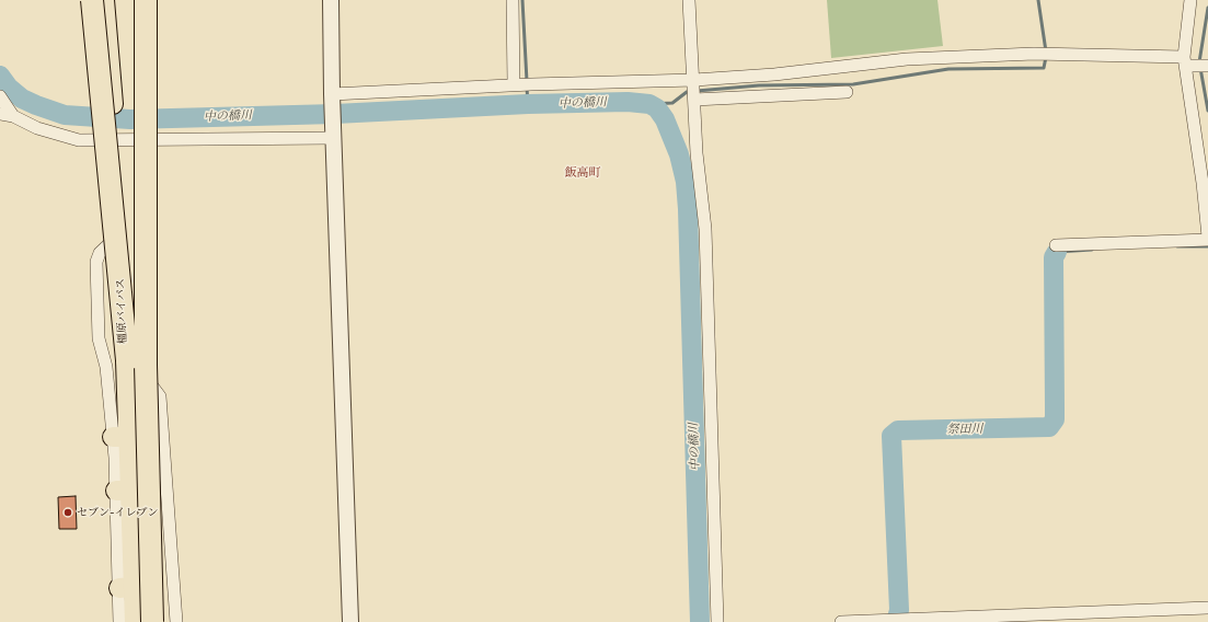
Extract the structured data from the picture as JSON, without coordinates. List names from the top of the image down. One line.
{"streets":{"highway":["橿原バイパス"]},"districts":["飯高町"],"water":["中の橋川","祭田川"],"places":["セブン-イレブン"]}
